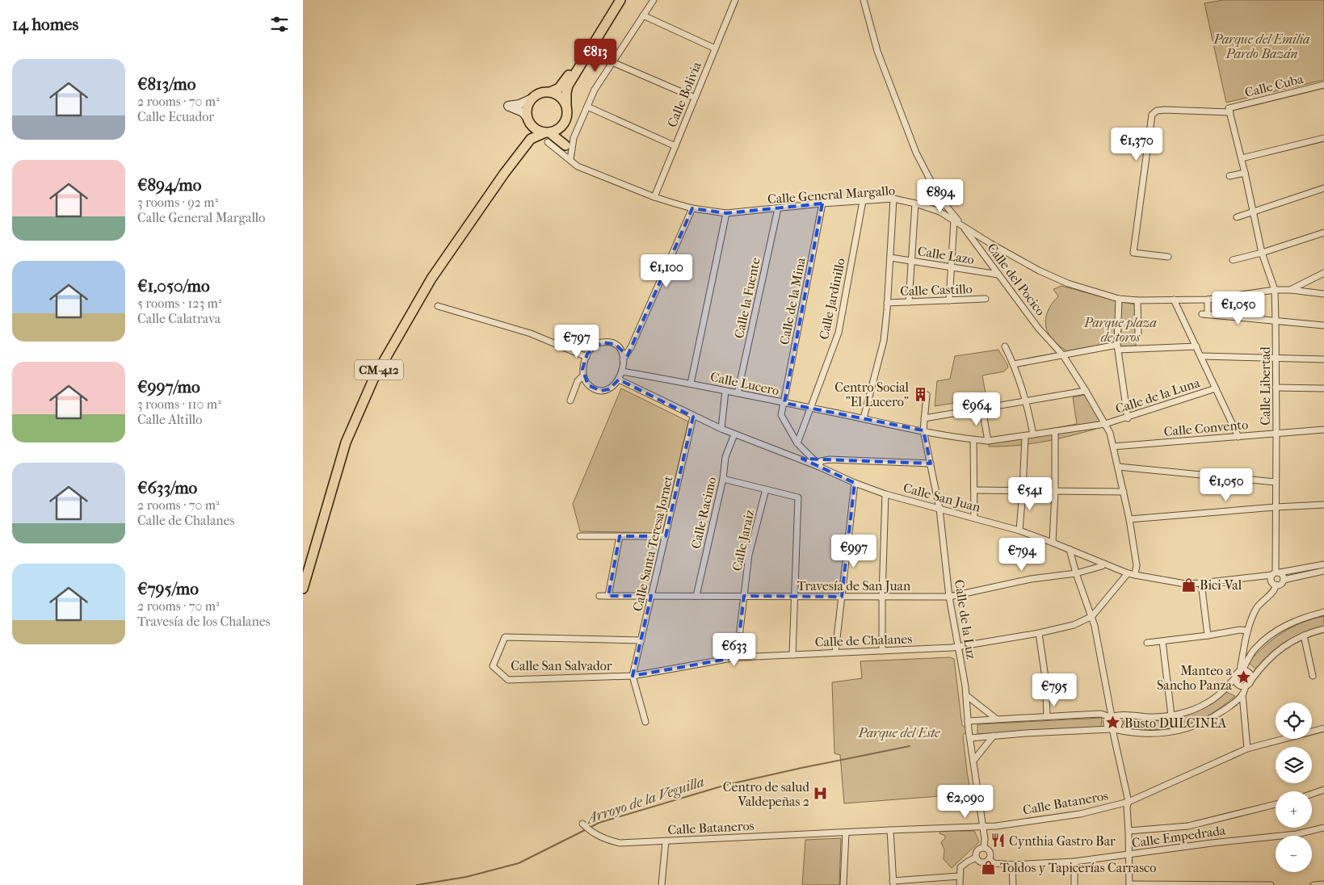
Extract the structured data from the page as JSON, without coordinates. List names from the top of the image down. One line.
{"streets":{"main road":["CM-412"],"street":["Calle Cuba","Calle Bolivia","Calle General Margallo","Calle Lazo","Calle del Pocico","Calle Castillo","Calle la Fuente","Calle Jardinillo","Calle de la Mina","Calle Lucero","Calle Libertad","Calle de la Luna","Calle Convento","Calle San Juan","Calle Racimo","Calle Jaraiz","Calle Santa Teresa Jornet","Travesía de San Juan","Calle de la Luz","Calle de Chalanes","Calle San Salvador","Calle Bataneros","Calle Empedrada"]},"crossings":[["Calle Cuba","Calle Libertad"],["Calle Bolivia","Calle General Margallo"],["Calle General Margallo","Calle del Pocico"],["Calle General Margallo","Calle la Fuente"],["Calle General Margallo","Calle Jardinillo"],["Calle General Margallo","Calle de la Mina"],["Calle General Margallo","CM-412"],["Calle General Margallo","Calle Libertad"],["Calle Lazo","Calle del Pocico"],["Calle del Pocico","Calle Lucero"],["Calle del Pocico","Calle de la Luna"],["Calle del Pocico","Calle Convento"],["Calle del Pocico","Calle San Juan"],["Calle la Fuente","Calle Lucero"],["Calle Jardinillo","Calle de la Mina"],["Calle Jardinillo","Calle Lucero"],["Calle de la Mina","Calle Lucero"],["Calle de la Mina","Calle San Juan"],["Calle Lucero","Calle de la Luna"],["Calle Lucero","Calle San Juan"],["Calle Lucero","Calle de la Luz"],["Calle Libertad","Calle Convento"],["Calle Libertad","Calle San Juan"],["Calle San Juan","Calle Racimo"],["Calle San Juan","Calle Santa Teresa Jornet"],["Calle San Juan","Travesía de San Juan"],["Calle San Juan","Calle de la Luz"],["Calle Racimo","Travesía de San Juan"],["Calle Jaraiz","Travesía de San Juan"],["Calle Jaraiz","Calle de Chalanes"],["Calle Santa Teresa Jornet","Travesía de San Juan"],["Calle Santa Teresa Jornet","Calle de Chalanes"],["Calle Santa Teresa Jornet","Calle San Salvador"],["Travesía de San Juan","Calle de la Luz"],["Calle de la Luz","Calle de Chalanes"],["Calle de la Luz","Calle Bataneros"],["Calle de la Luz","Calle Empedrada"],["Calle de Chalanes","Calle San Salvador"]],"water":["Arroyo de la Veguilla"],"parks":["Parque del Emilia Pardo Bazán","Parque plaza de toros","Parque del Este"],"places":{"building":["Centro Social \"El Lucero\""],"shop":["Bici-Val","Toldos y Tapicerías Carrasco"],"place":["Manteo a Sancho Panza","Busto DULCINEA"],"hospital":["Centro de salud Valdepeñas 2"],"restaurant":["Cynthia Gastro Bar"]},"page":{"heading":"14 homes","price":["€813","€1,370","€894","€1,100","€1,050","€797","€964","€1,050","€541","€997","€794","€633","€795","€2,090"],"list":[{"name":"€813/mo","note":"2 rooms · 70 m² · Calle Ecuador"},{"name":"€894/mo","note":"3 rooms · 92 m² · Calle General Margallo"},{"name":"€1,050/mo","note":"5 rooms · 123 m² · Calle Calatrava"},{"name":"€997/mo","note":"3 rooms · 110 m² · Calle Altillo"},{"name":"€633/mo","note":"2 rooms · 70 m² · Calle de Chalanes"},{"name":"€795/mo","note":"2 rooms · 70 m² · Travesía de los Chalanes"}],"map_buttons":["+","−"]}}
